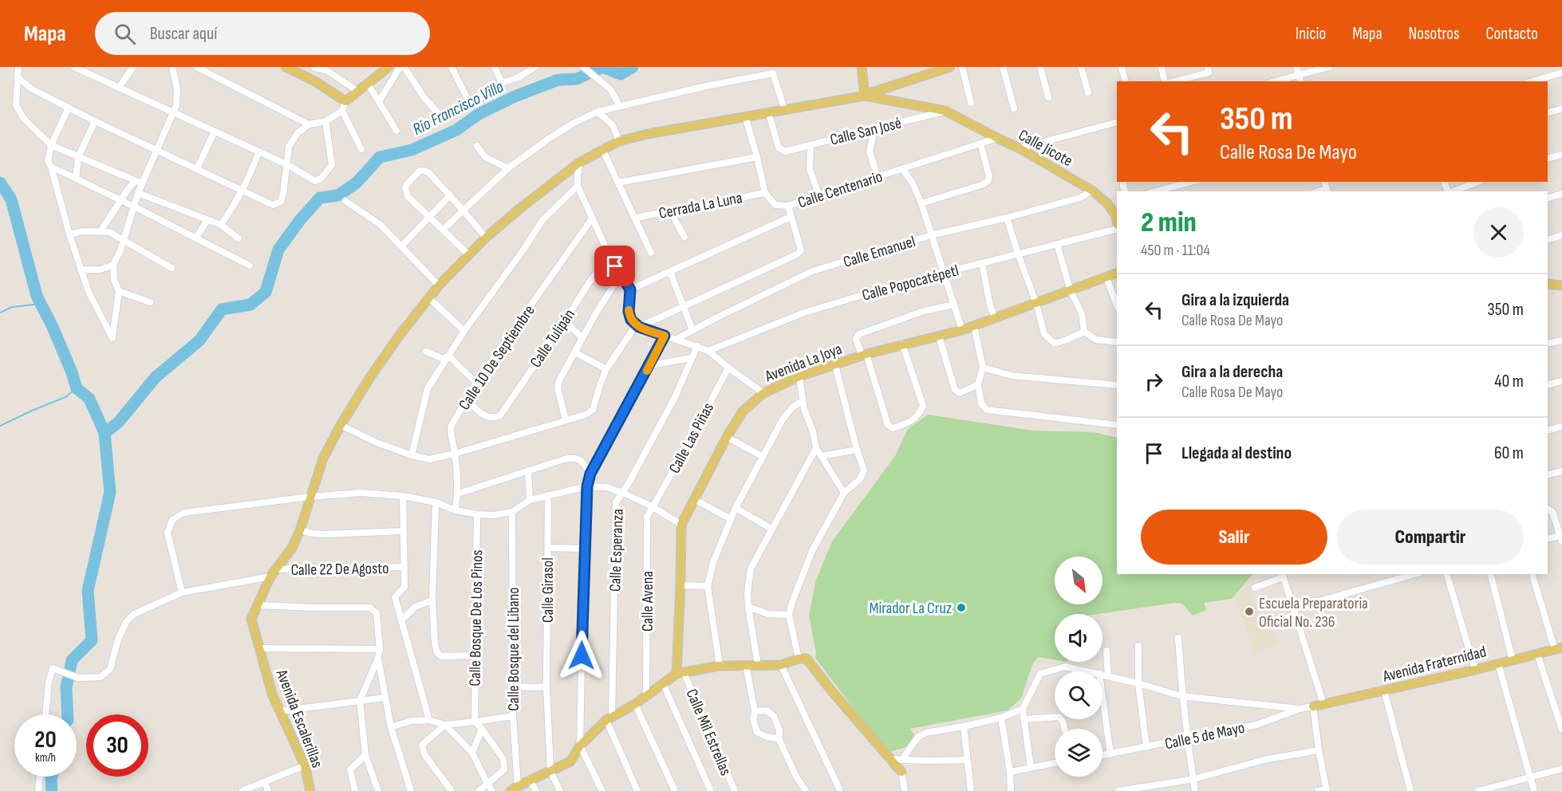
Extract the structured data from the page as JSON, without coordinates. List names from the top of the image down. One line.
{"streets":{"main road":["Calle Jicote","Avenida La Joya","Avenida Fraternidad","Avenida Escalerillas"],"street":["Calle San José","Calle Centenario","Cerrada La Luna","Calle Emanuel","Calle Popocatépetl","Calle Tulipán","Calle 10 De Septiembre","Calle Las Piñas","Calle Esperanza","Calle 22 De Agosto","Calle Girasol","Calle Avena","Calle Bosque De Los Pinos","Calle Bosque del Libano","Calle Mil Estrellas","Calle 5 de Mayo"]},"crossings":[["Calle San José","Calle Jicote"],["Calle San José","Avenida Escalerillas"],["Calle Jicote","Calle Centenario"],["Calle Jicote","Calle Emanuel"],["Calle Jicote","Calle Popocatépetl"],["Calle Jicote","Avenida Escalerillas"],["Calle Tulipán","Calle 10 De Septiembre"],["Avenida La Joya","Calle Mil Estrellas"],["Calle Las Piñas","Calle Avena"],["Calle 22 De Agosto","Avenida Escalerillas"],["Avenida Fraternidad","Calle 5 de Mayo"]],"water":["Río Francisco Villa"],"places":["Mirador La Cruz","Escuela Preparatoria Oficial No. 236"],"north":"bottom right","page":{"header":"Mapa","search":"Buscar aquí","nav":["Inicio","Mapa","Nosotros","Contacto"],"turn":["350 m","Calle Rosa De Mayo"],"heading":["2 min","450 m · 11:04"],"list":[{"name":"Gira a la izquierda","note":"Calle Rosa De Mayo","value":"350 m"},{"name":"Gira a la derecha","note":"Calle Rosa De Mayo","value":"40 m"},{"name":"Llegada al destino","value":"60 m"}],"buttons":["Salir","Compartir"],"speed":"20 km/h","limit":"30"}}
